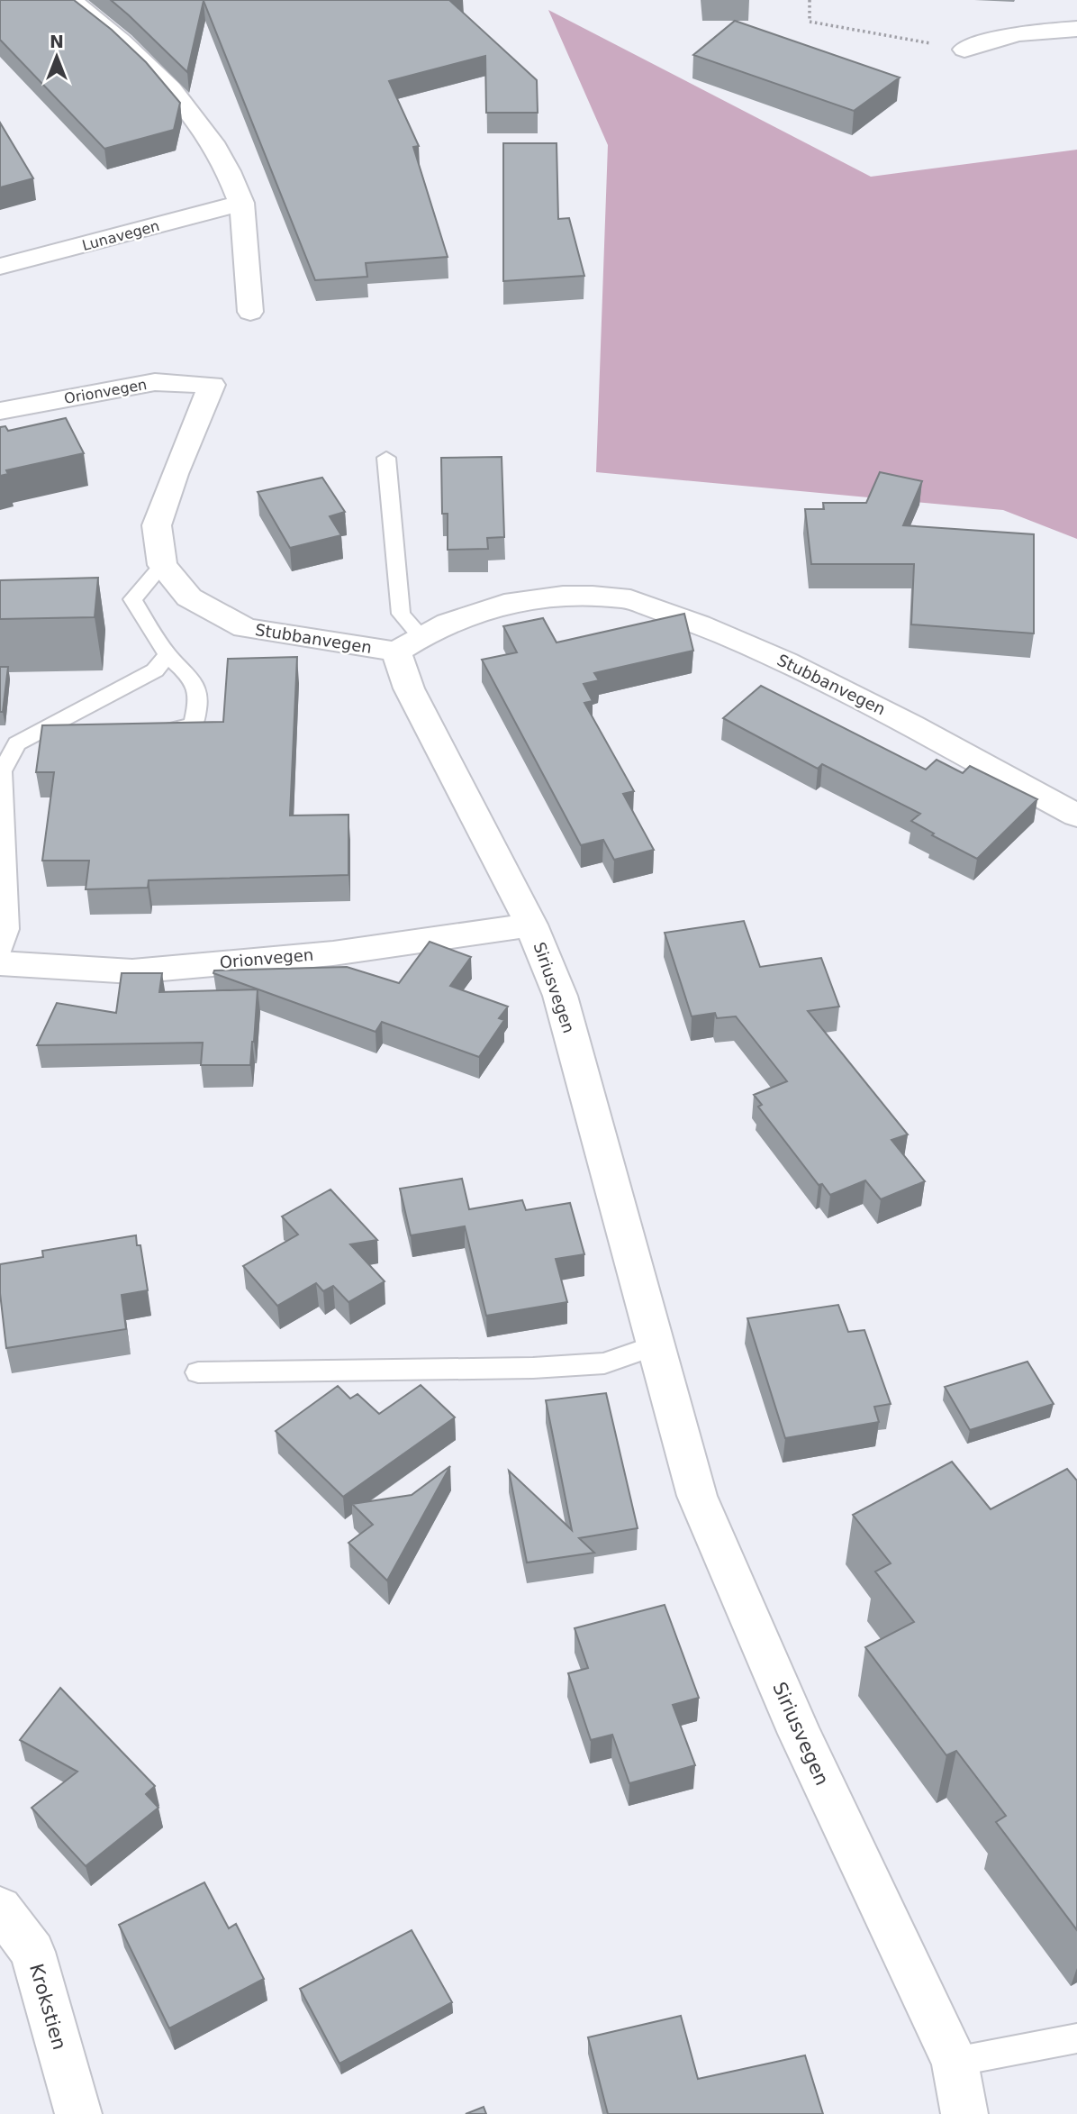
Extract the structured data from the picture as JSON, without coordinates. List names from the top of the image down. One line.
{"streets":{"street":["Lunavegen","Orionvegen","Stubbanvegen","Siriusvegen","Krokstien"]},"crossings":[["Orionvegen","Stubbanvegen"],["Orionvegen","Siriusvegen"],["Stubbanvegen","Siriusvegen"]],"north":"top"}
